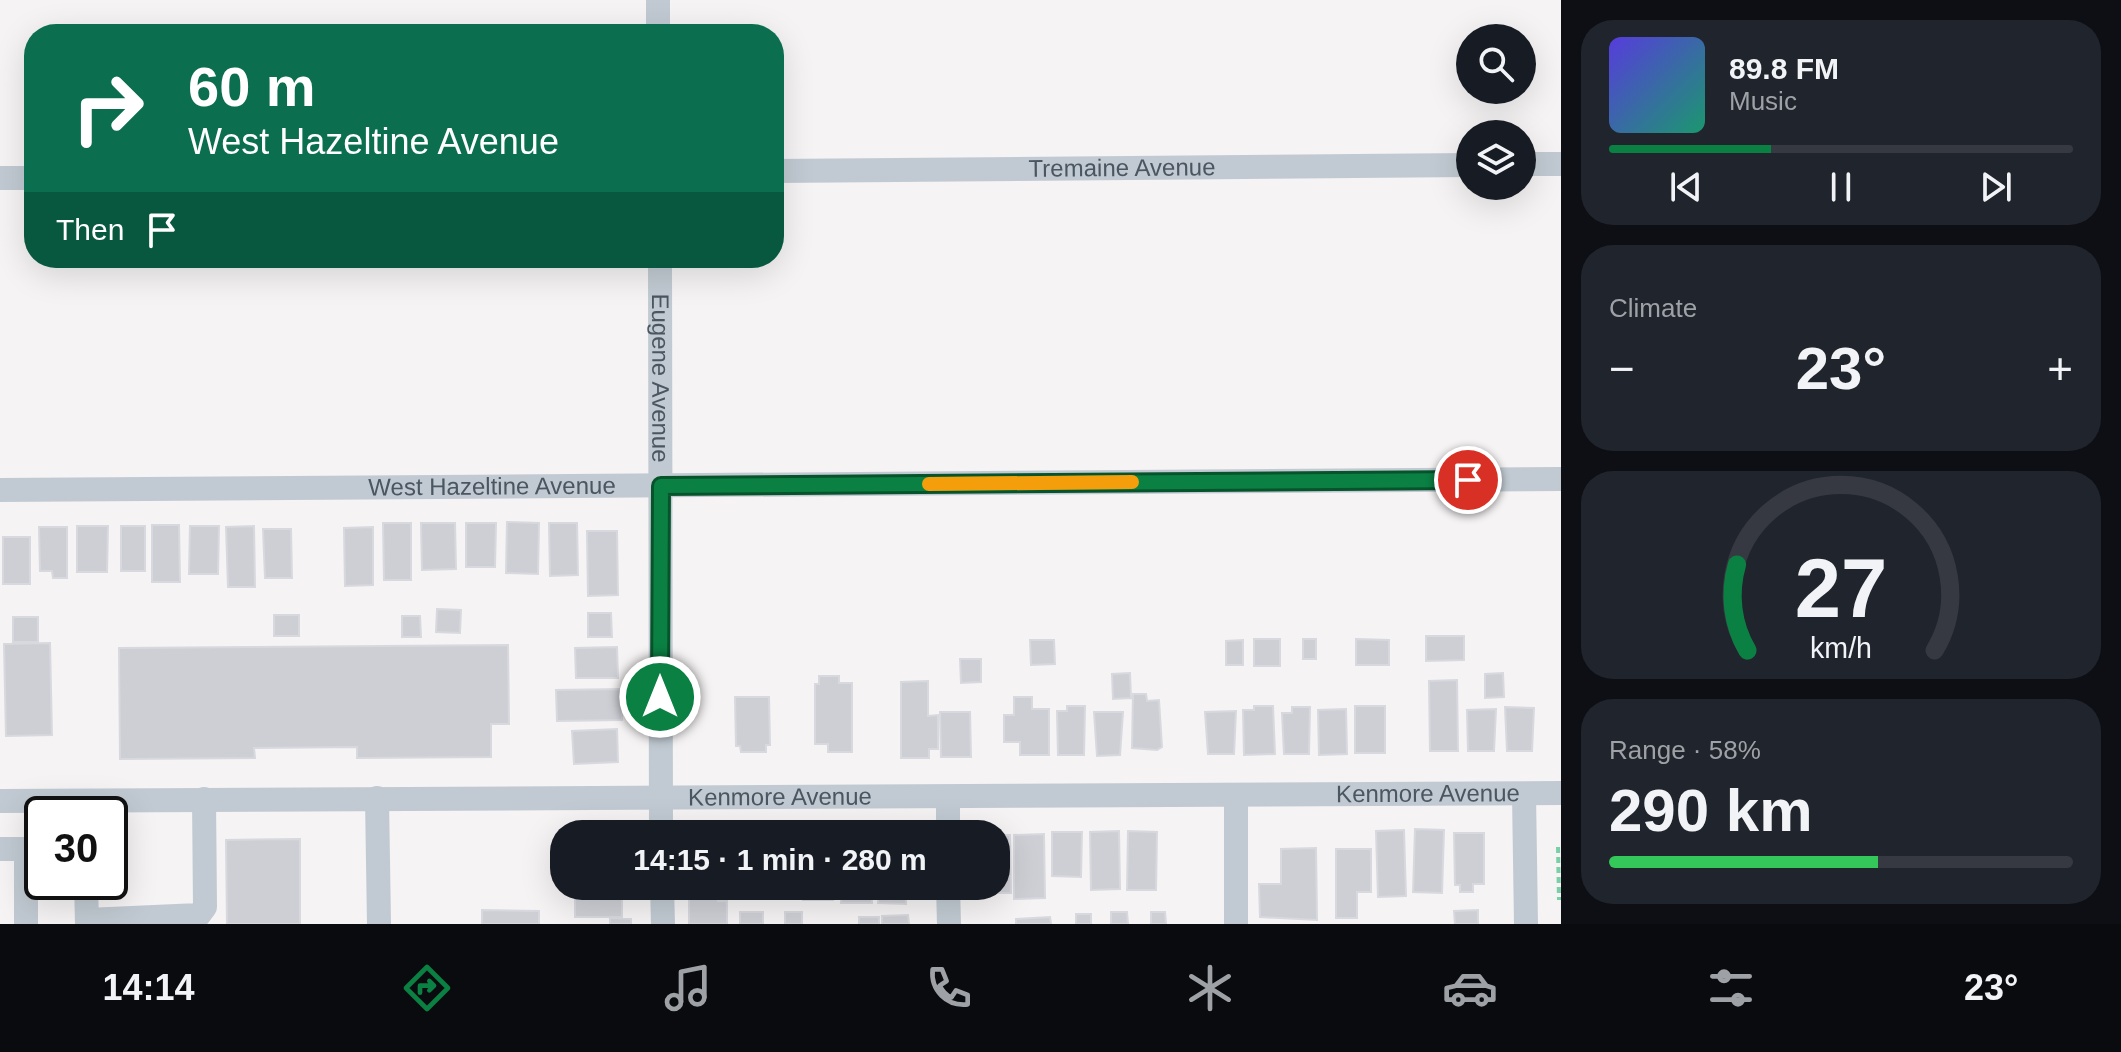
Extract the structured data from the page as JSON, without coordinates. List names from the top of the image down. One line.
{"streets":{"street":["Tremaine Avenue","Eugene Avenue","West Hazeltine Avenue","Kenmore Avenue"]},"crossings":[["Eugene Avenue","West Hazeltine Avenue"],["Eugene Avenue","Kenmore Avenue"]],"page":{"turn":["60 m","West Hazeltine Avenue"],"song":["89.8 FM","Music"],"then":"Then","tile":["Climate",["Range · 58%","290 km"]],"heat":["−","23°","+"],"limit":"30","trip":"14:15 · 1 min · 280 m","tabs":["14:14","23°"],"gauge":["27","km/h"]}}
